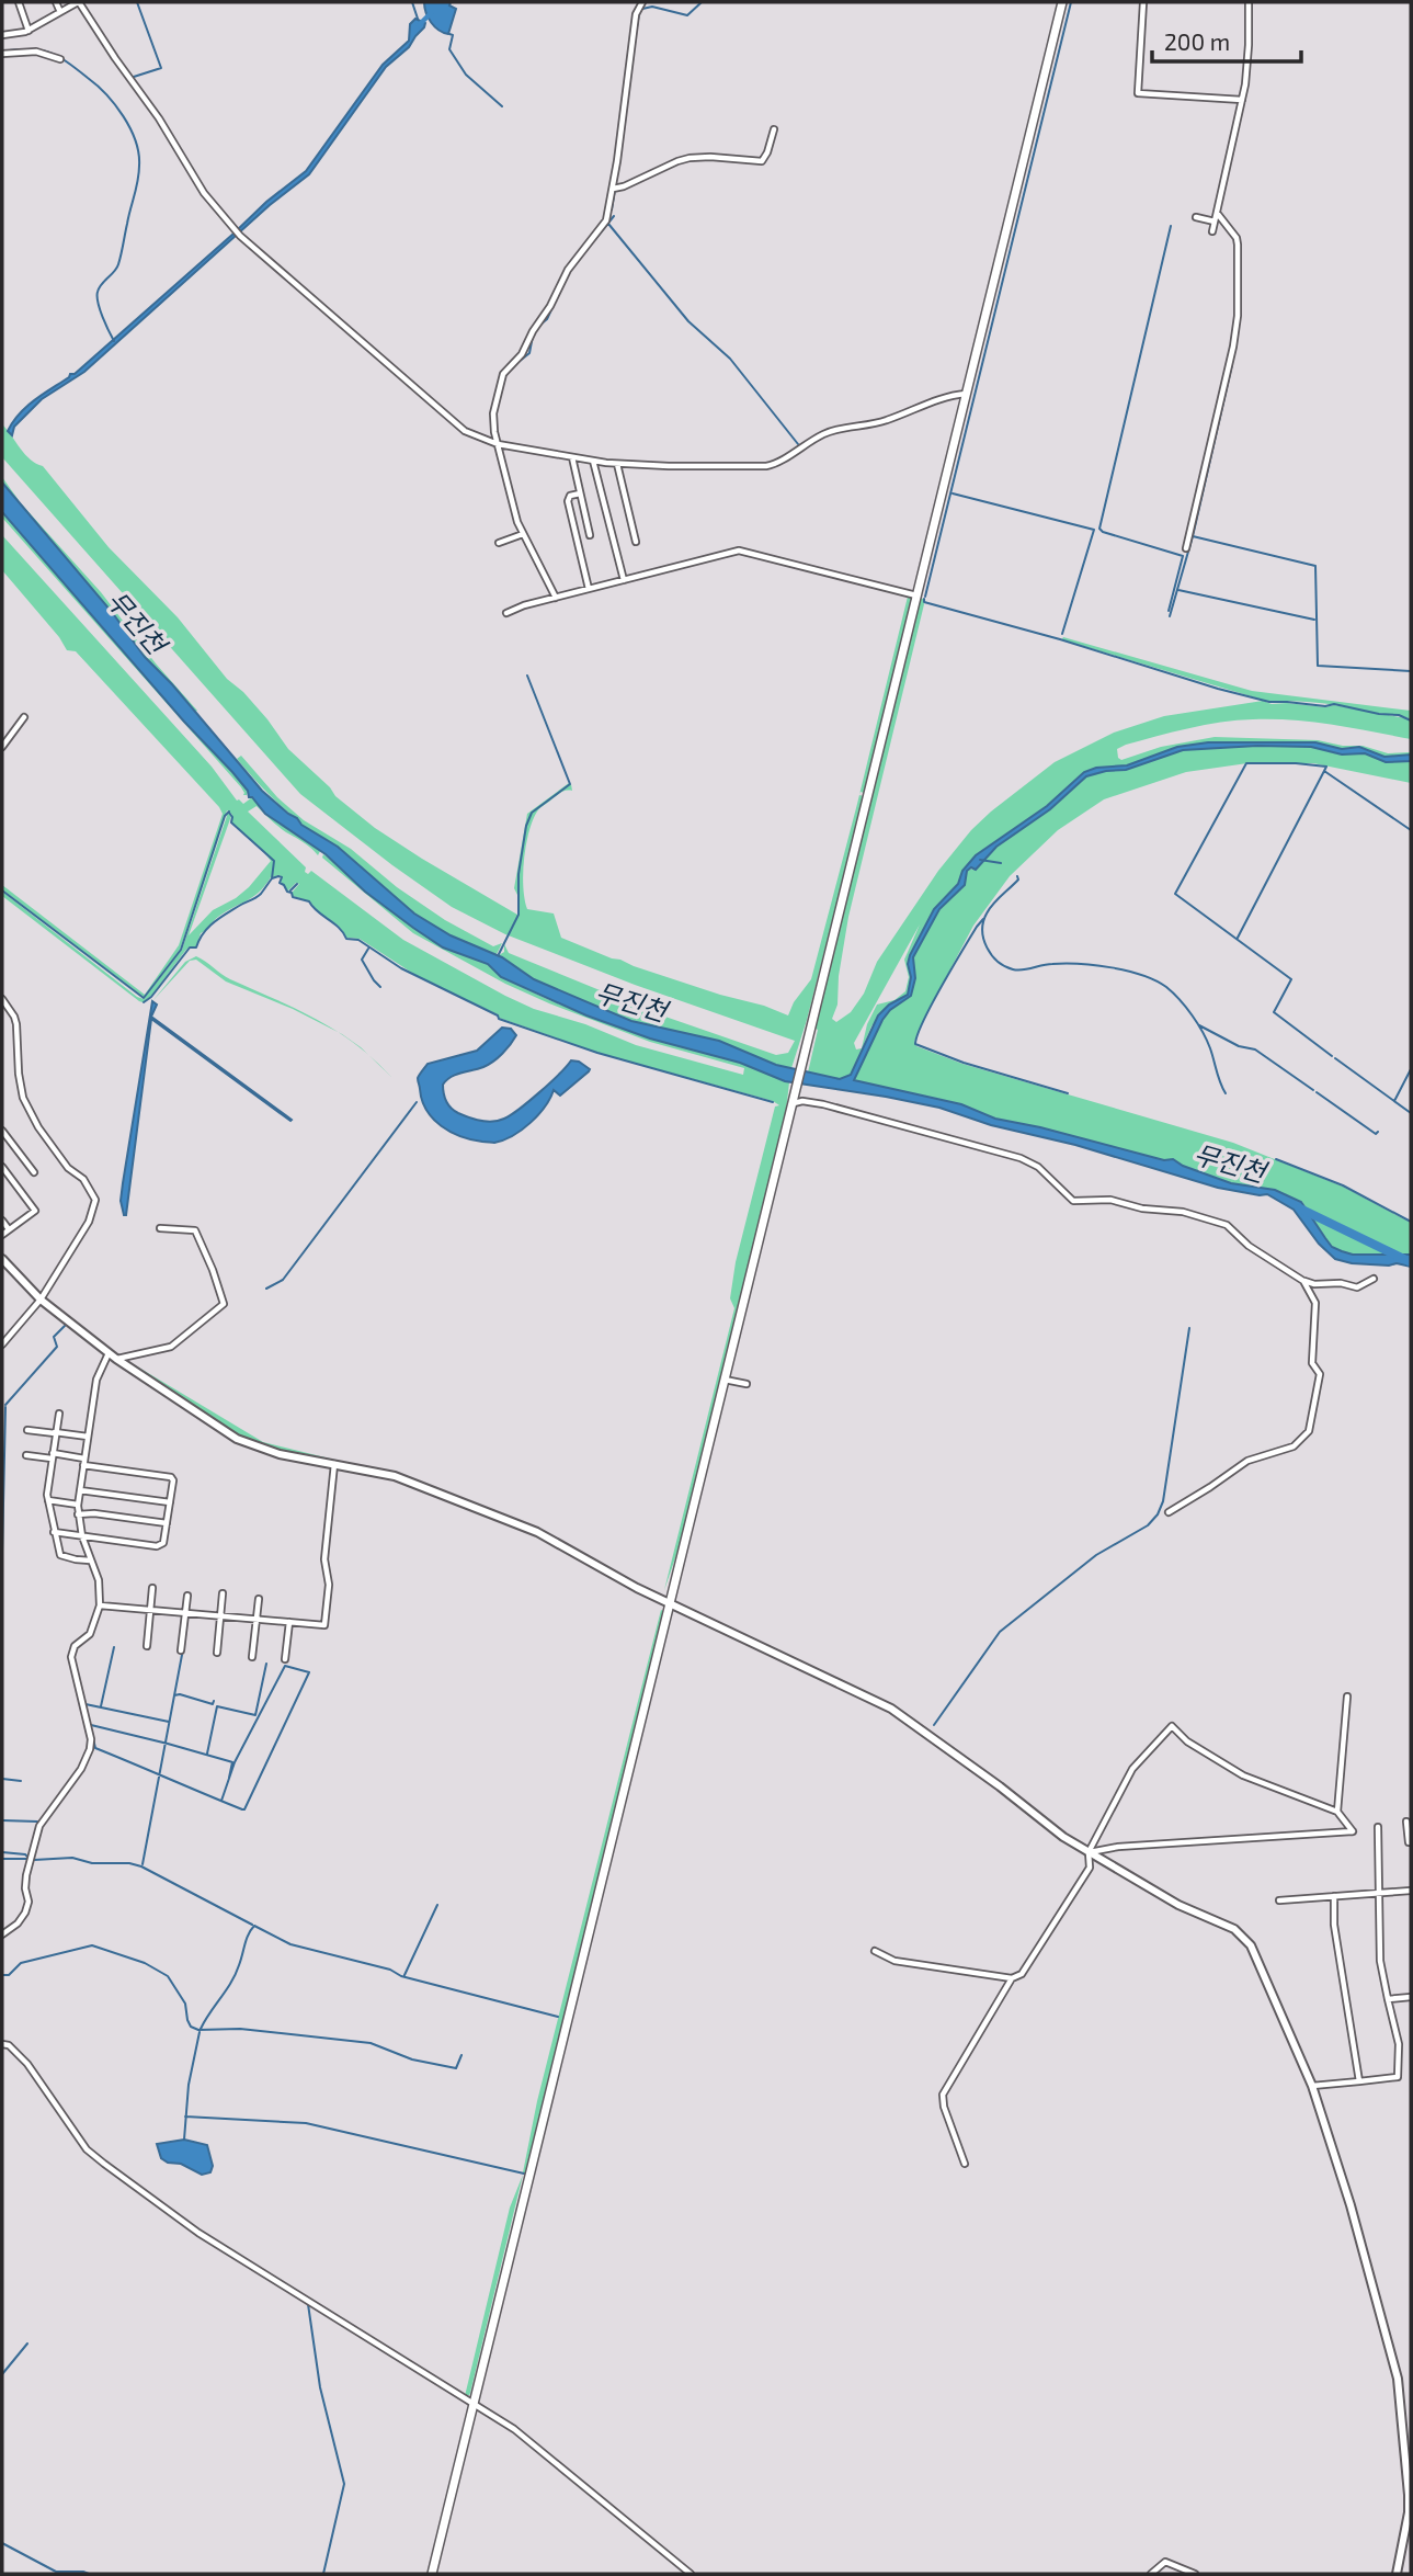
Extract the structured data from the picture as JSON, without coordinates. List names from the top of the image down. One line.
{"water":["무진천"],"scale_bar":"200 m"}
